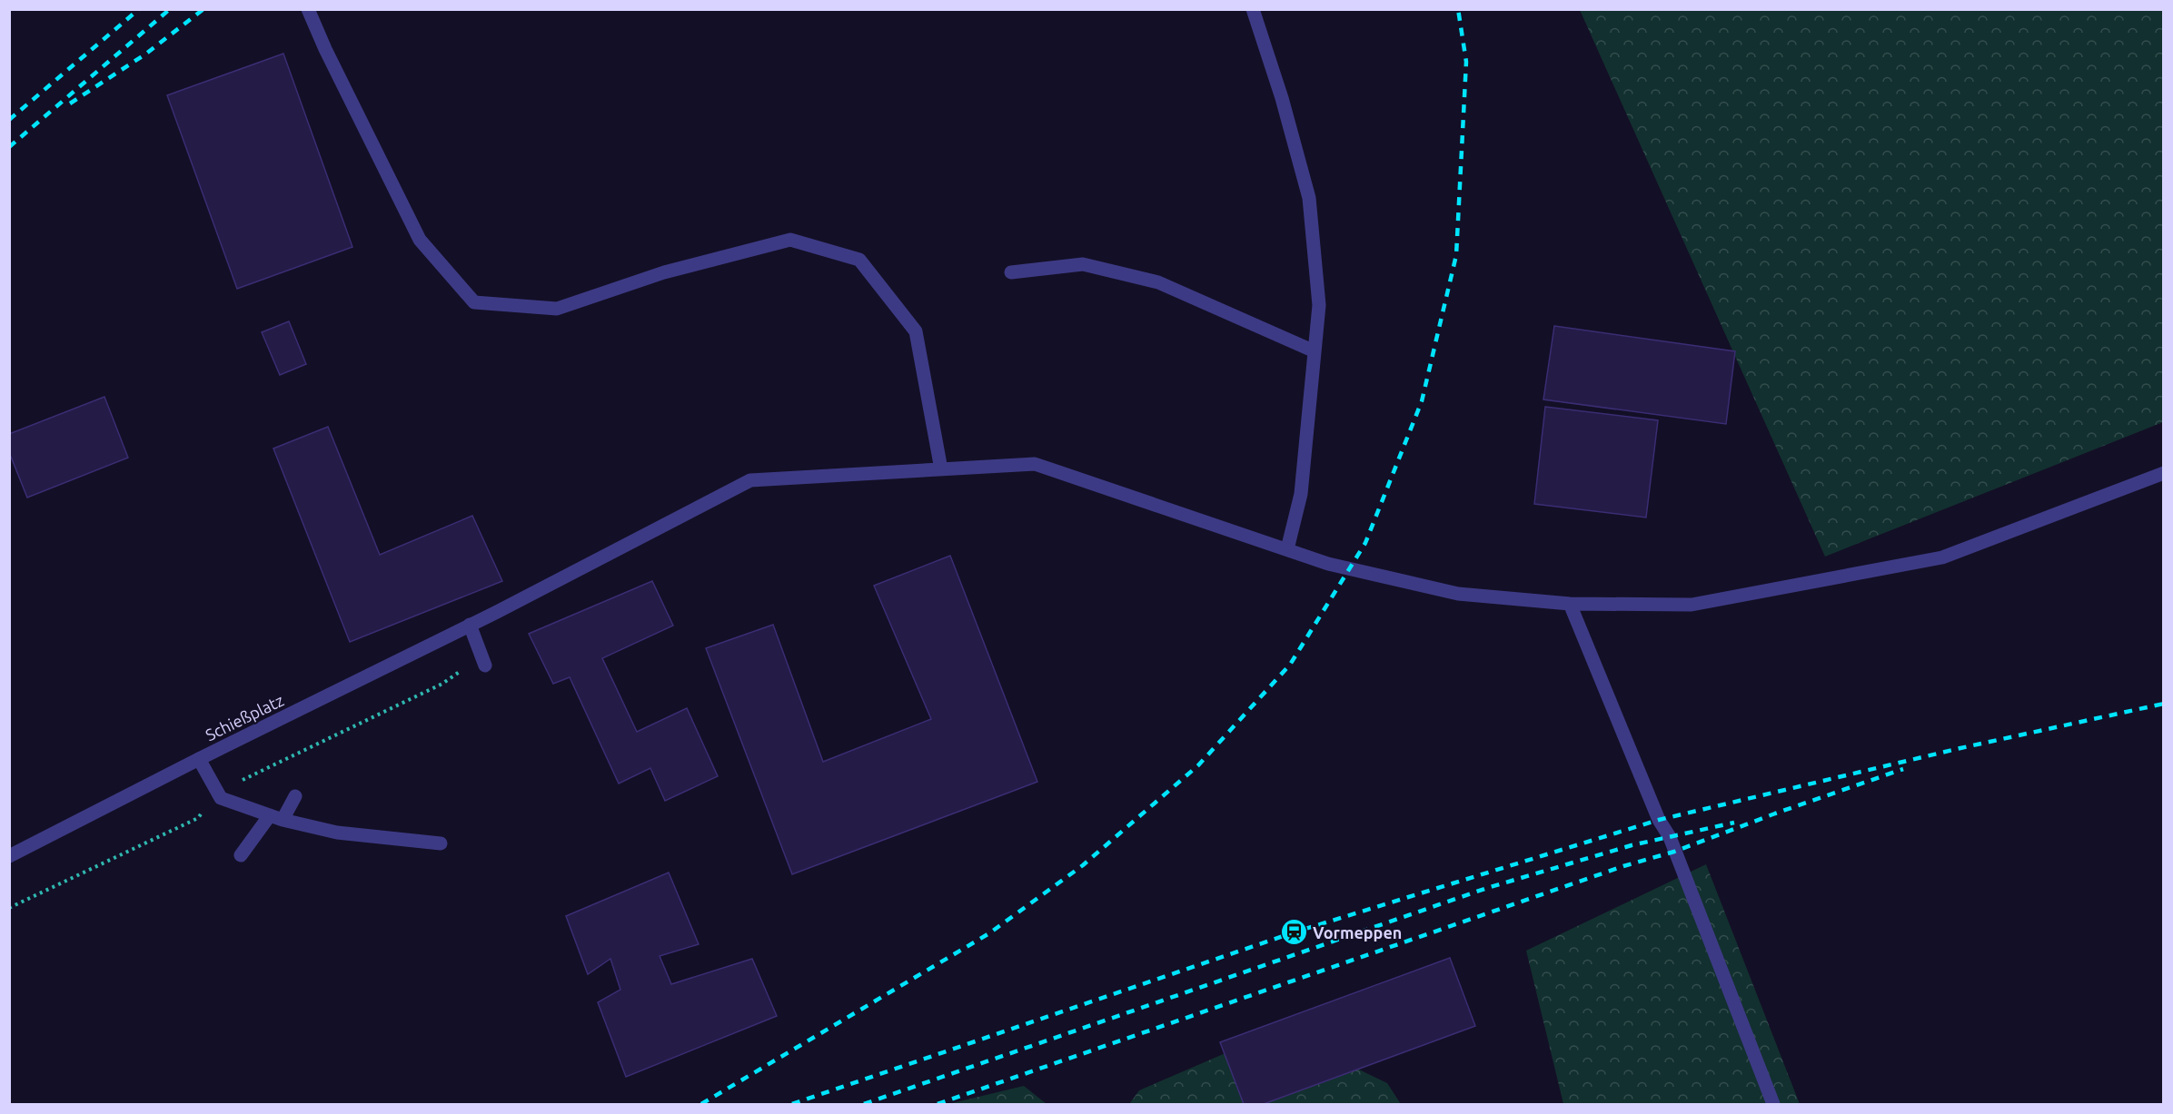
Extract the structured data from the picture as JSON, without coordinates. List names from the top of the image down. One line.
{"streets":{"street":["Schießplatz"]},"places":{"station":["Vormeppen"]}}
